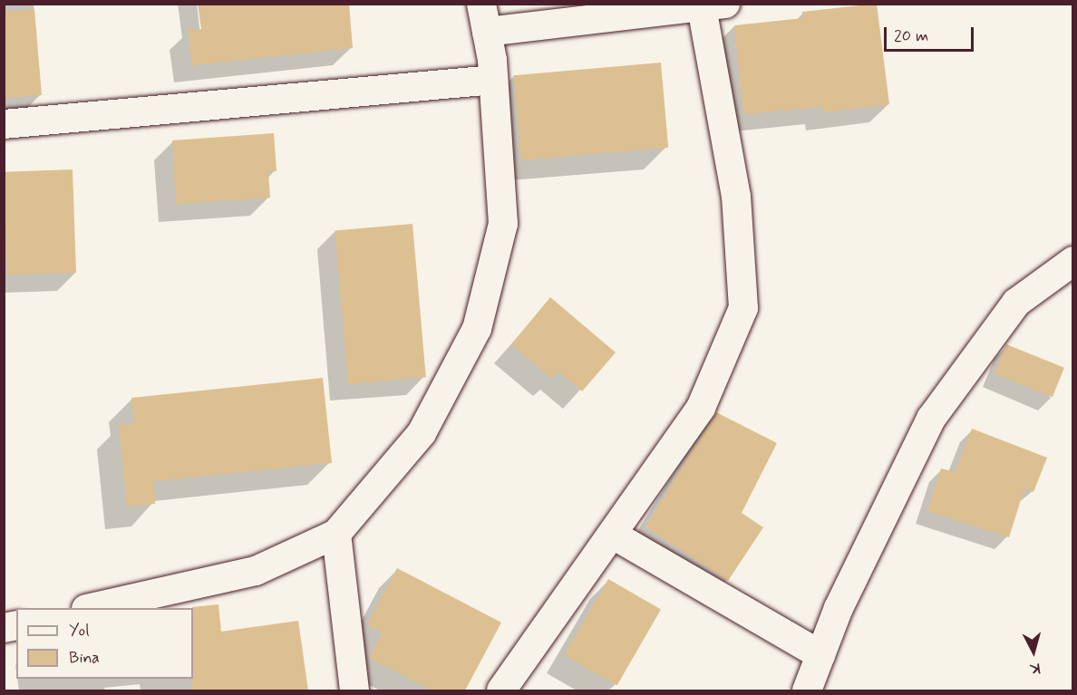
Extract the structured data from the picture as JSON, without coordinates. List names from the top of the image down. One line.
{"legend":["Yol","Bina"],"scale_bar":"20 m","north":"bottom"}
